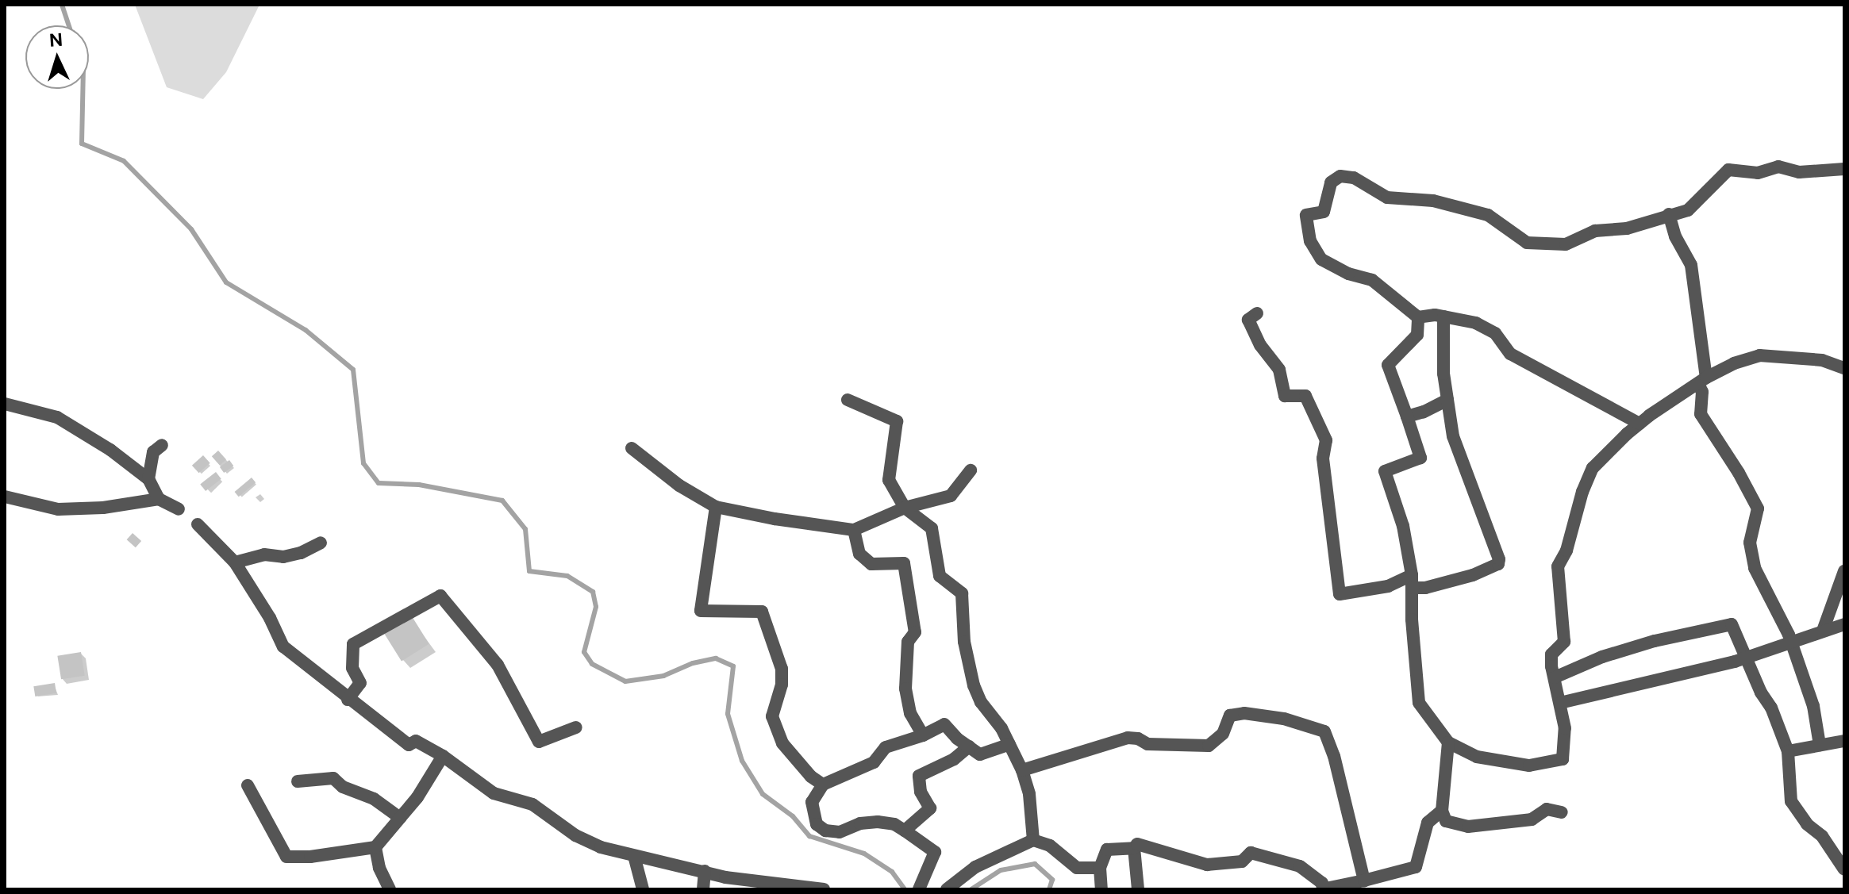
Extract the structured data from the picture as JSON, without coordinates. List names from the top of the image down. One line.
{"north":"top"}
